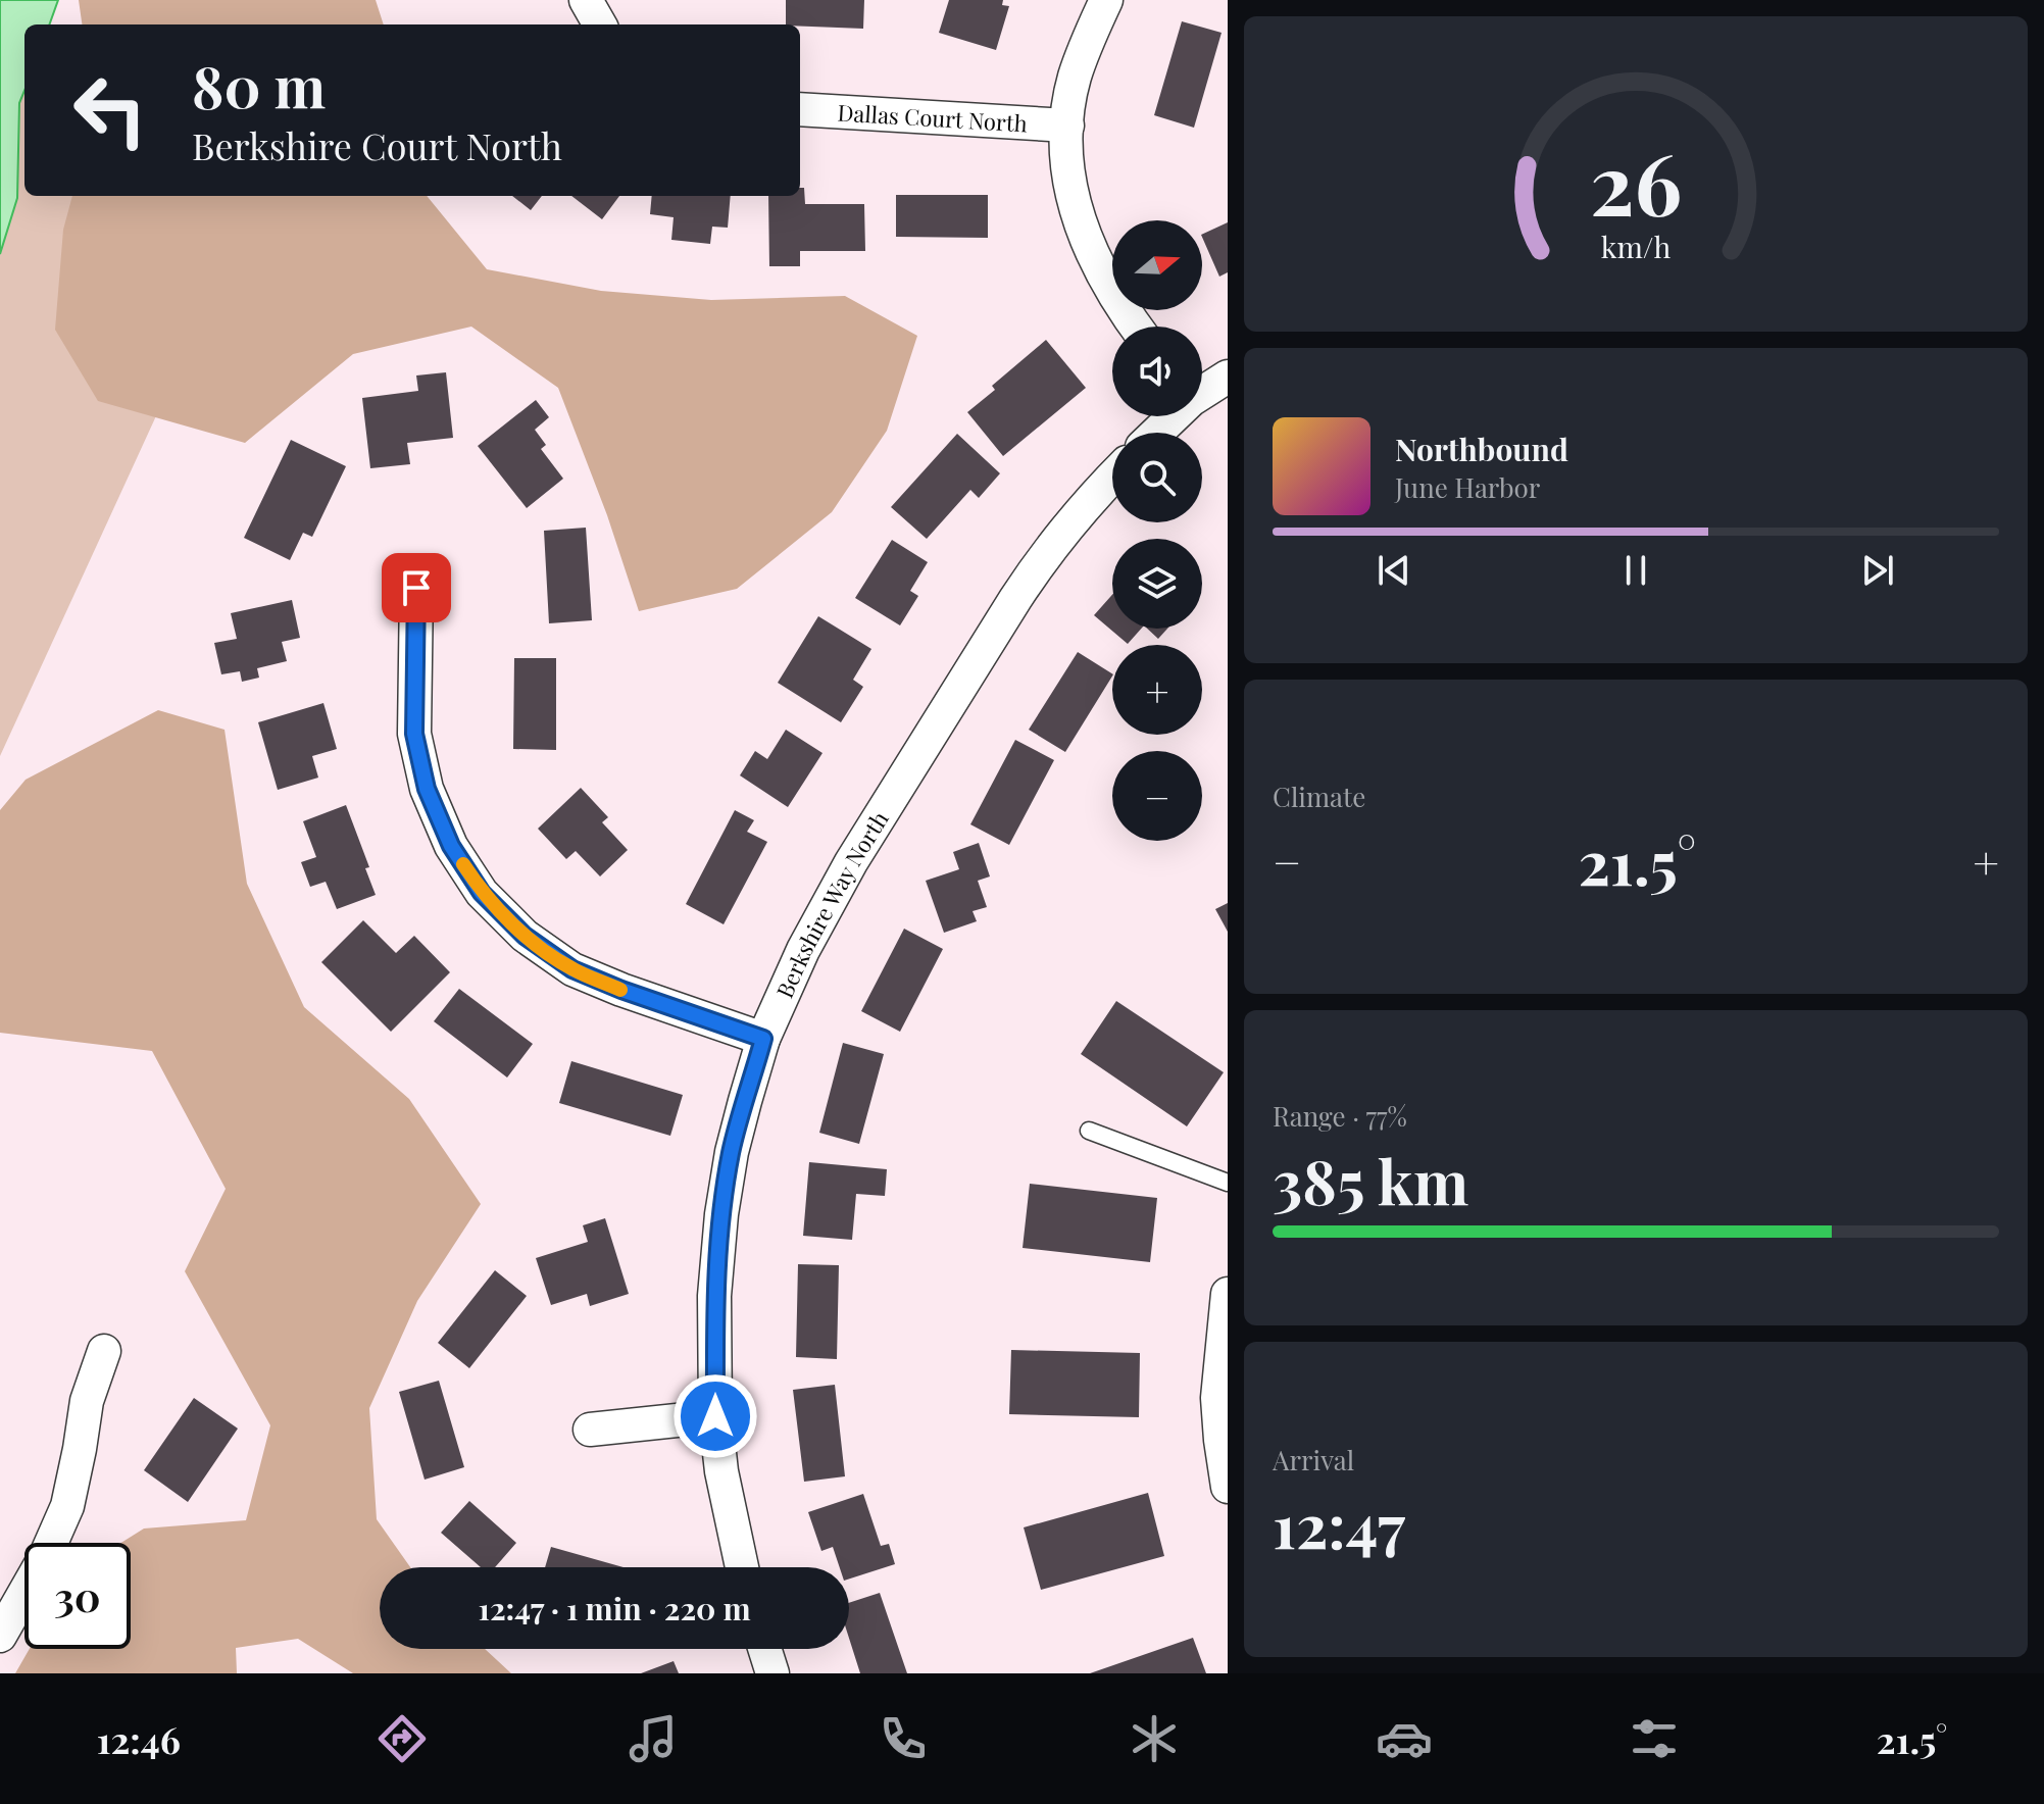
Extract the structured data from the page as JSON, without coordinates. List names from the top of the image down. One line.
{"streets":{"street":["Dallas Court North","Berkshire Way North"]},"north":"right","page":{"turn":["80 m","Berkshire Court North"],"map_buttons":["+","−"],"song":["Northbound","June Harbor"],"tile":["Climate",["Range · 77%","385 km"],["Arrival","12:47"]],"heat":["−","21.5°","+"],"limit":"30","trip":"12:47 · 1 min · 220 m","tabs":["12:46","21.5°"],"gauge":["26","km/h"]}}
